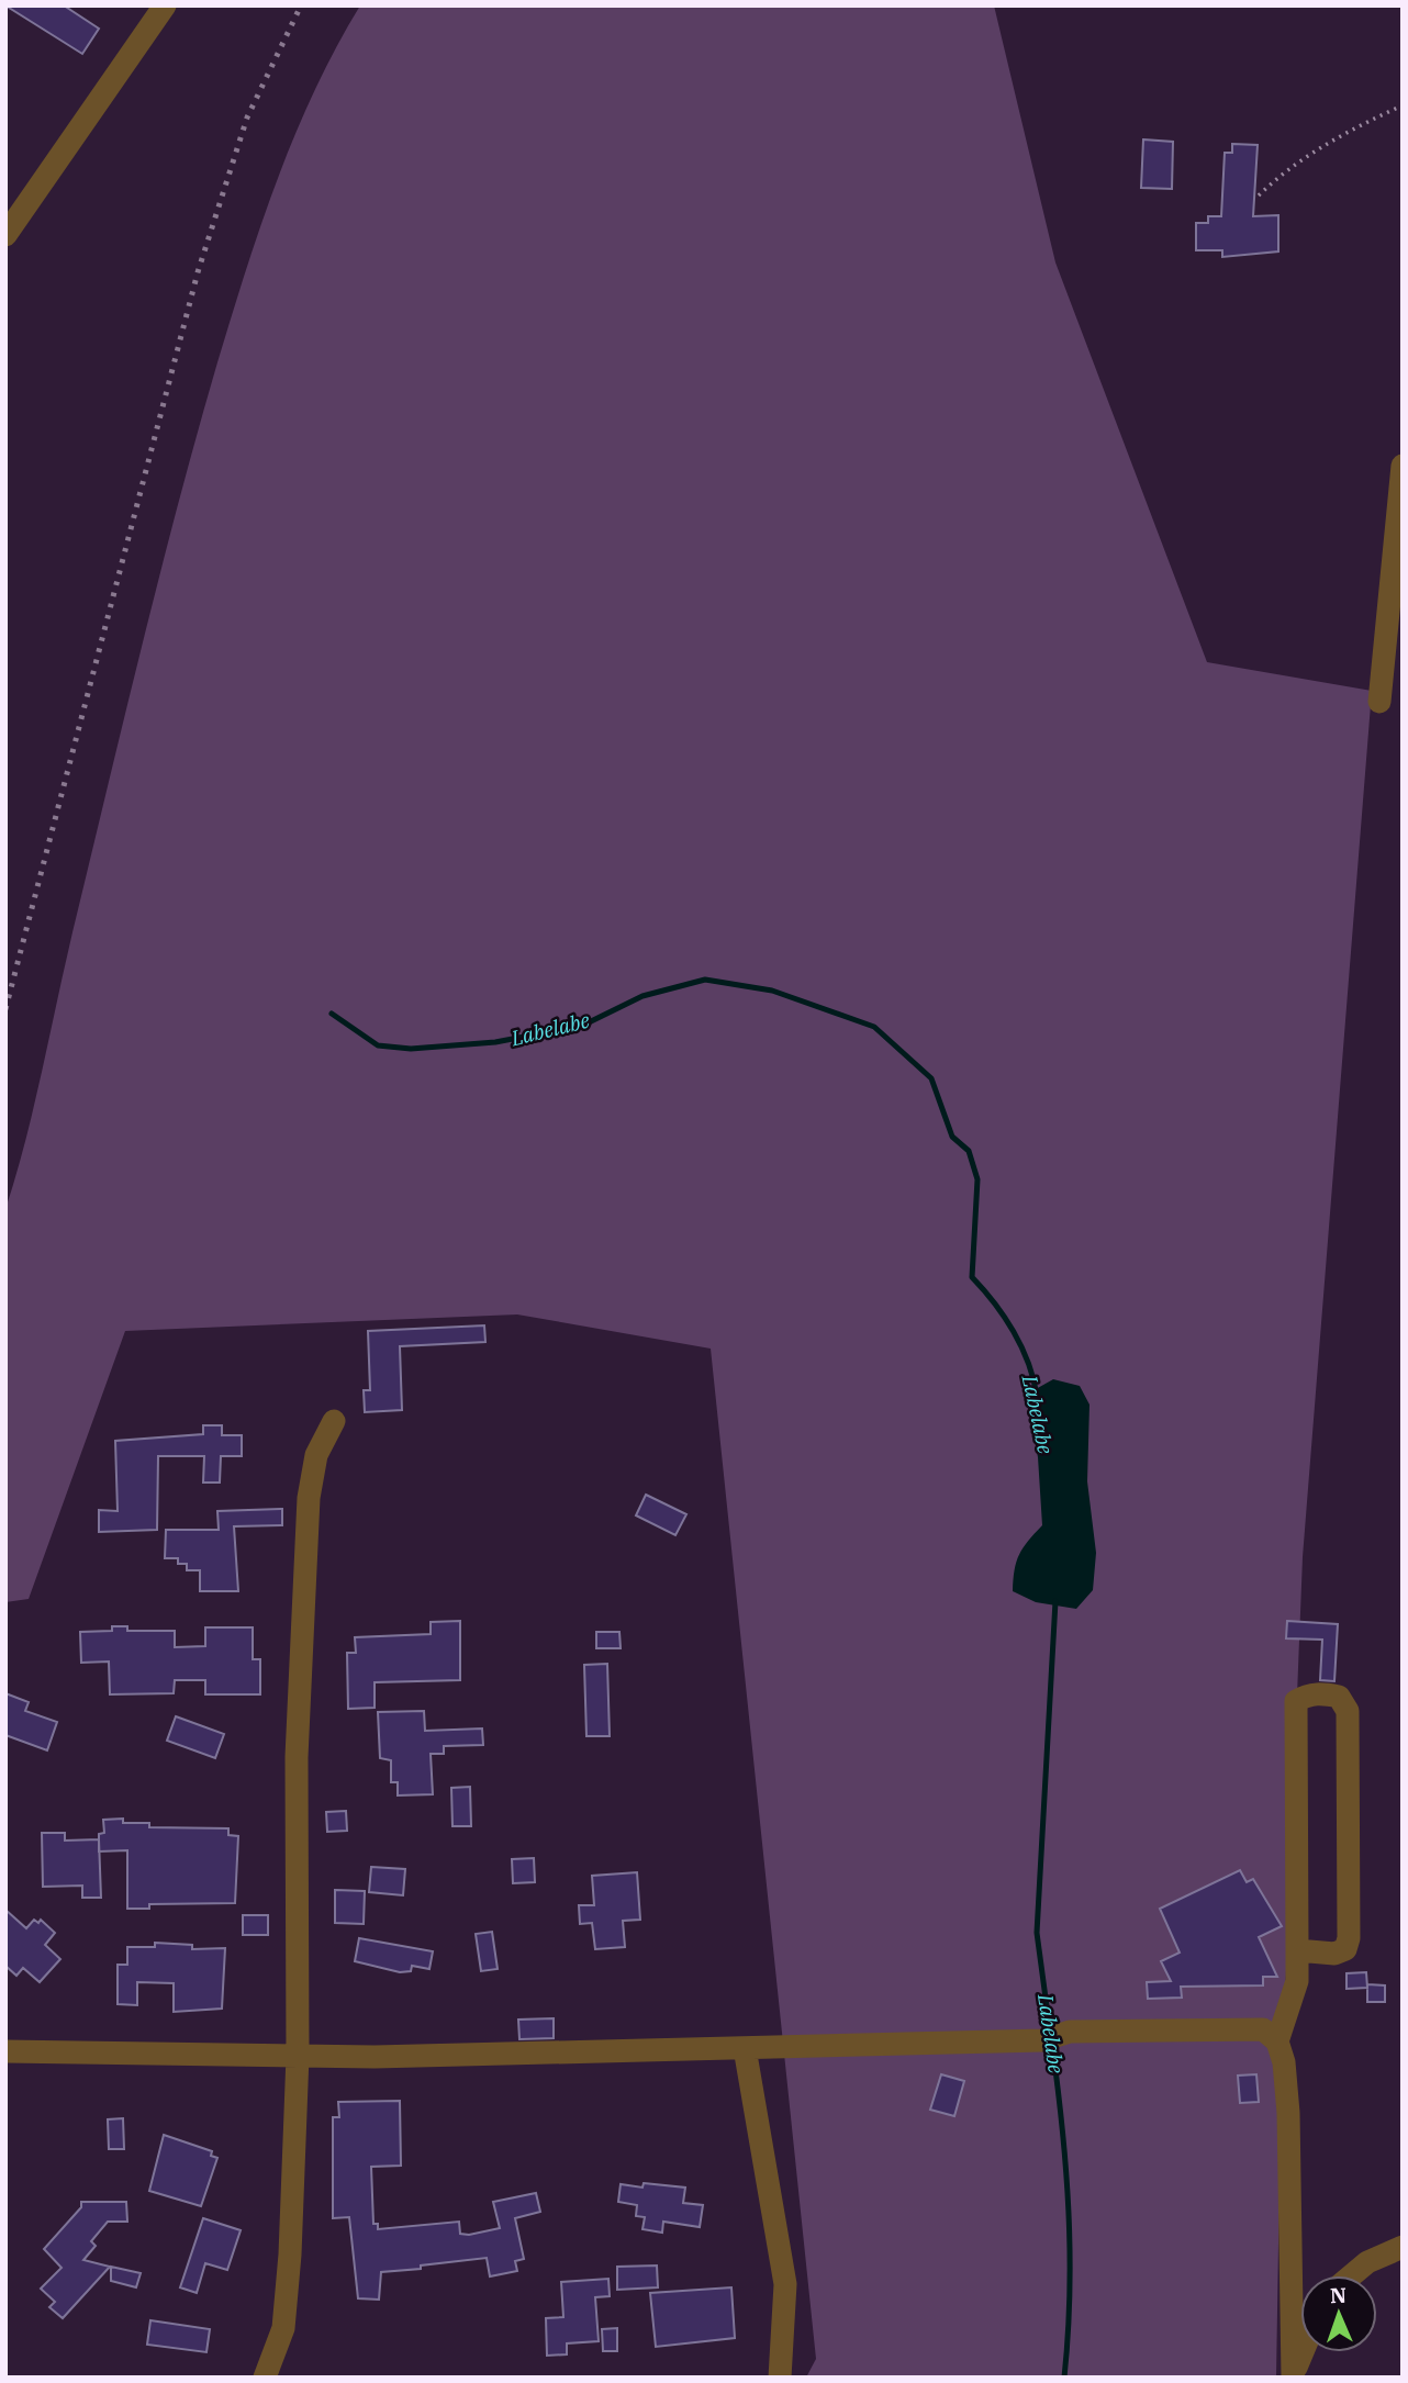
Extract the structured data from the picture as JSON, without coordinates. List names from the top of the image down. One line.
{"water":["Labelabe"],"north":"top"}
